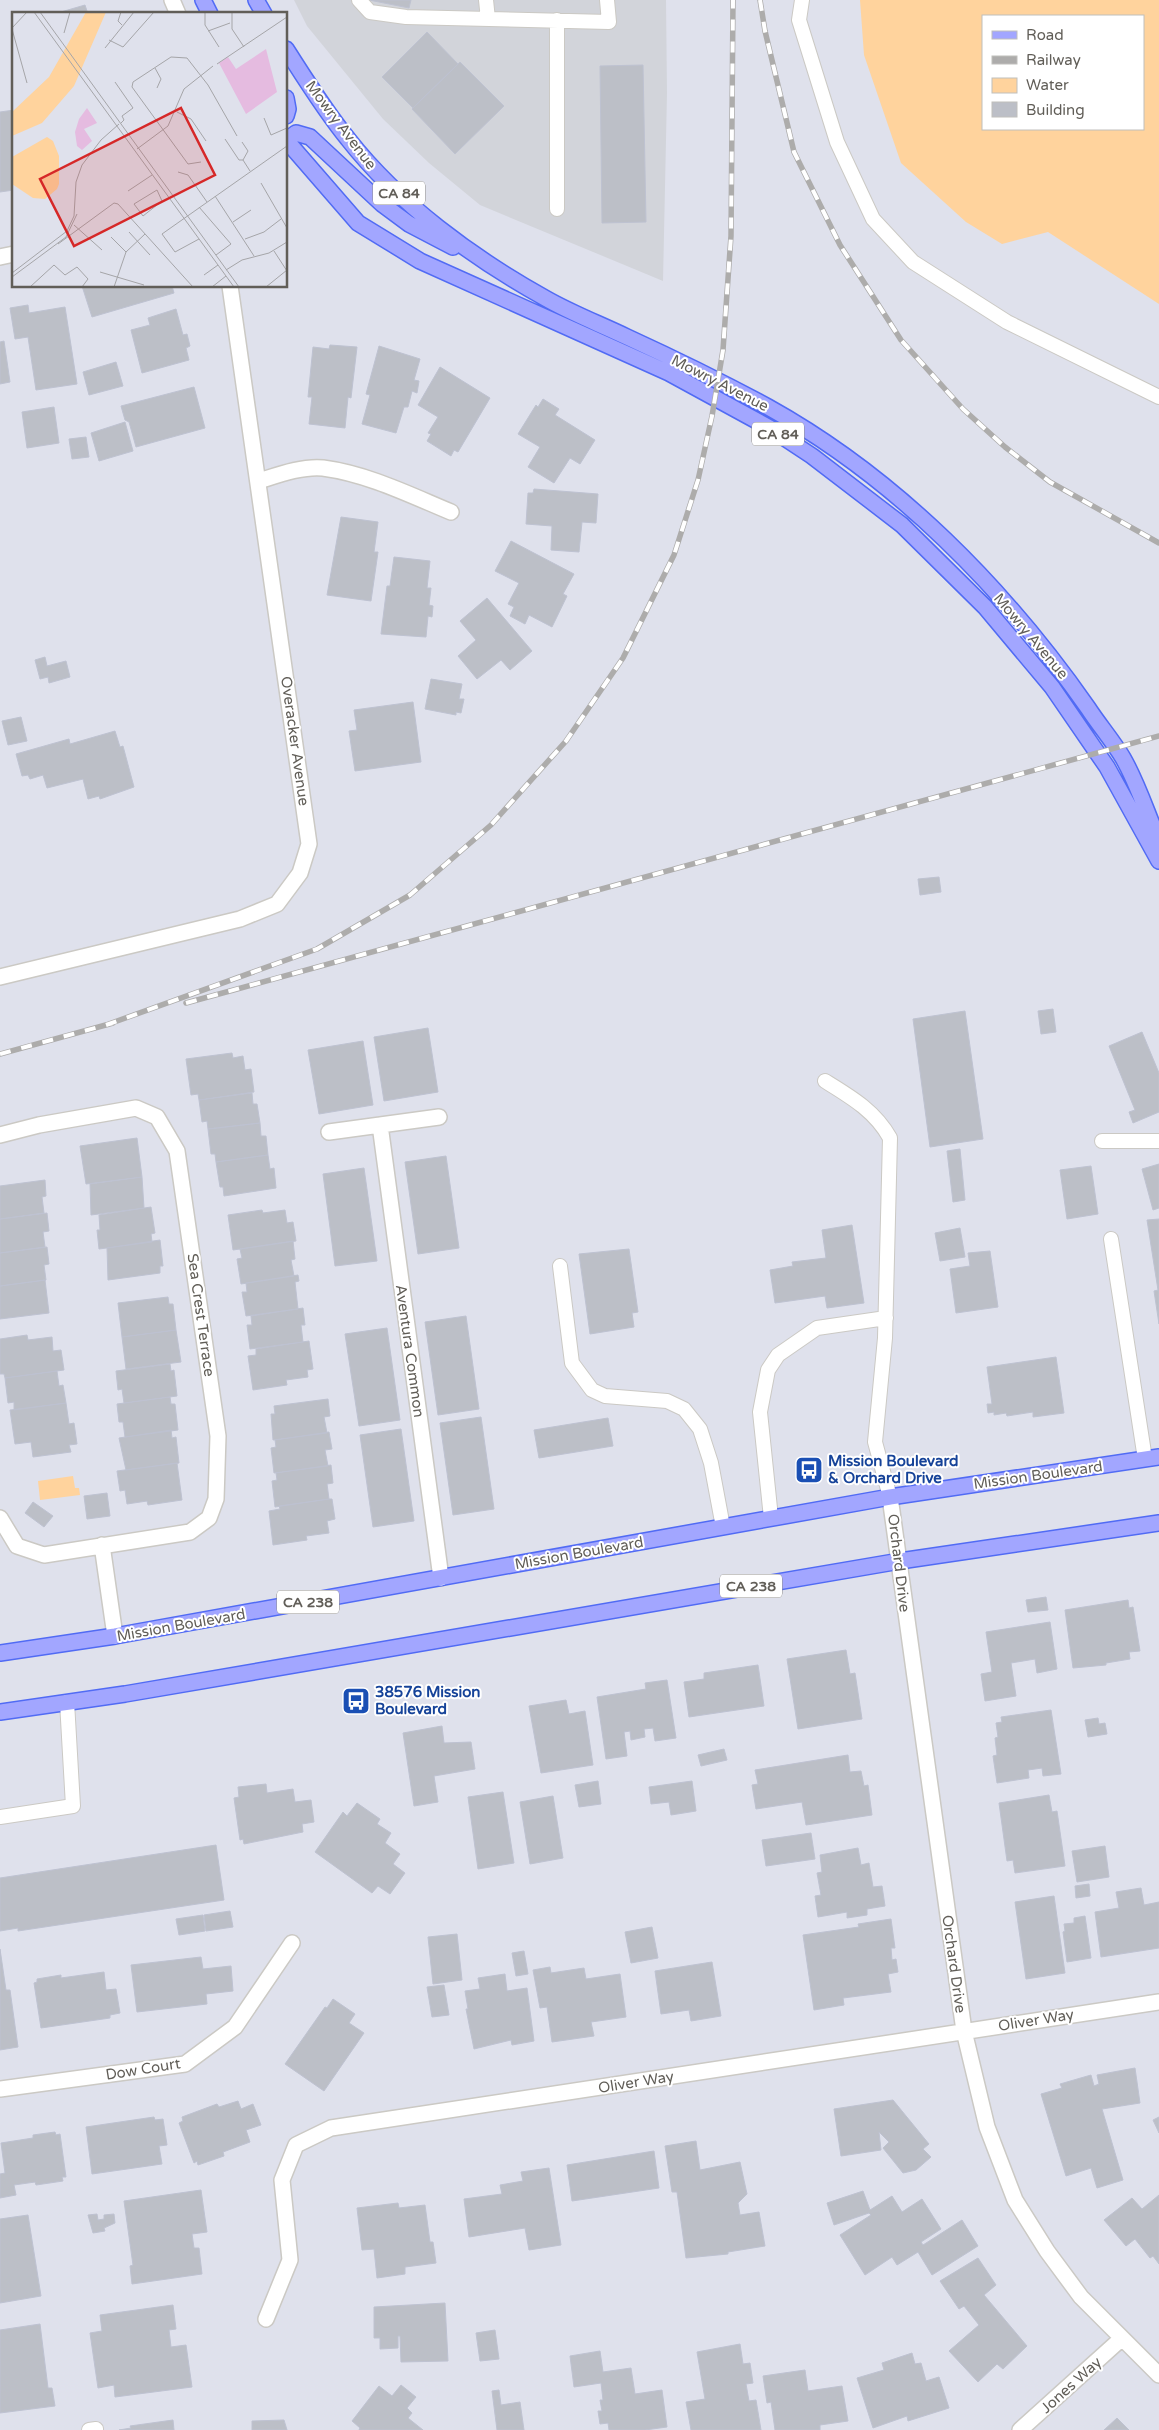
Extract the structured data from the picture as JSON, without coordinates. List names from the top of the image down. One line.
{"streets":{"main road":["Mowry Avenue","CA 84","Mission Boulevard","CA 238"],"street":["Overacker Avenue","Sea Crest Terrace","Aventura Common","Orchard Drive","Oliver Way","Dow Court","Jones Way"]},"crossings":[["Aventura Common","Mission Boulevard"],["Mission Boulevard","Orchard Drive"],["Orchard Drive","CA 238"],["Orchard Drive","Oliver Way"],["Orchard Drive","Jones Way"]],"places":{"bus stop":["Mission Boulevard & Orchard Drive","38576 Mission Boulevard"]},"legend":["Road","Railway","Water","Building"]}
